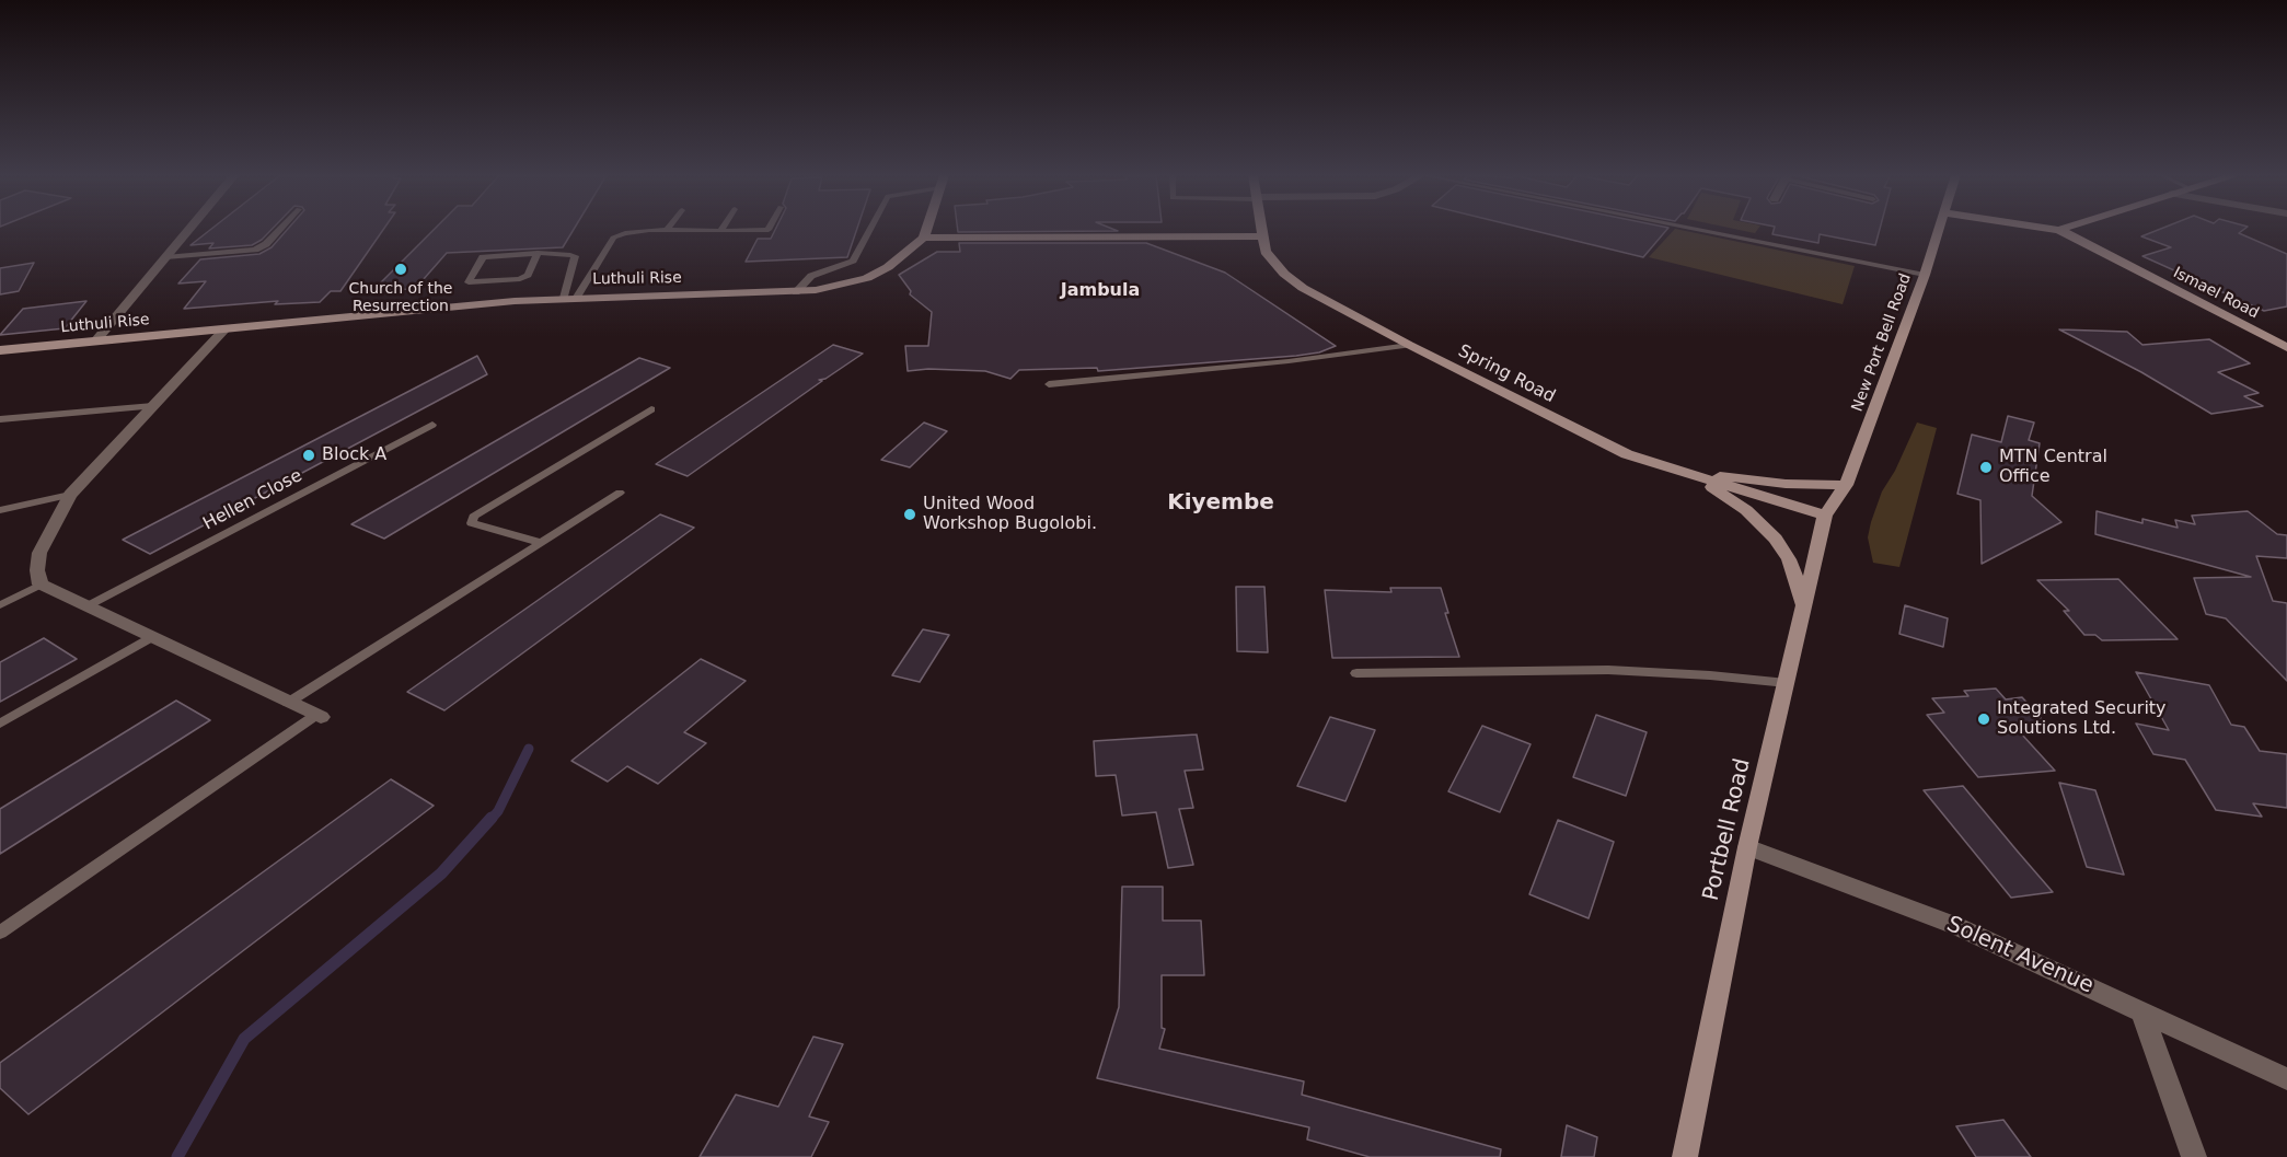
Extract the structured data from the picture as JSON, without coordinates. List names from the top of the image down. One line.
{"streets":{"main road":["Luthuli Rise","Ismael Road","New Port Bell Road","Spring Road","Portbell Road"],"street":["Solent Avenue"],"lane":["Hellen Close"]},"crossings":[["New Port Bell Road","Spring Road"],["New Port Bell Road","Portbell Road"],["Spring Road","Portbell Road"],["Portbell Road","Solent Avenue"]],"districts":["Jambula","Kiyembe"],"places":["Church of the Resurrection","Block A","MTN Central Office","United Wood Workshop Bugolobi.","Integrated Security Solutions Ltd."]}
